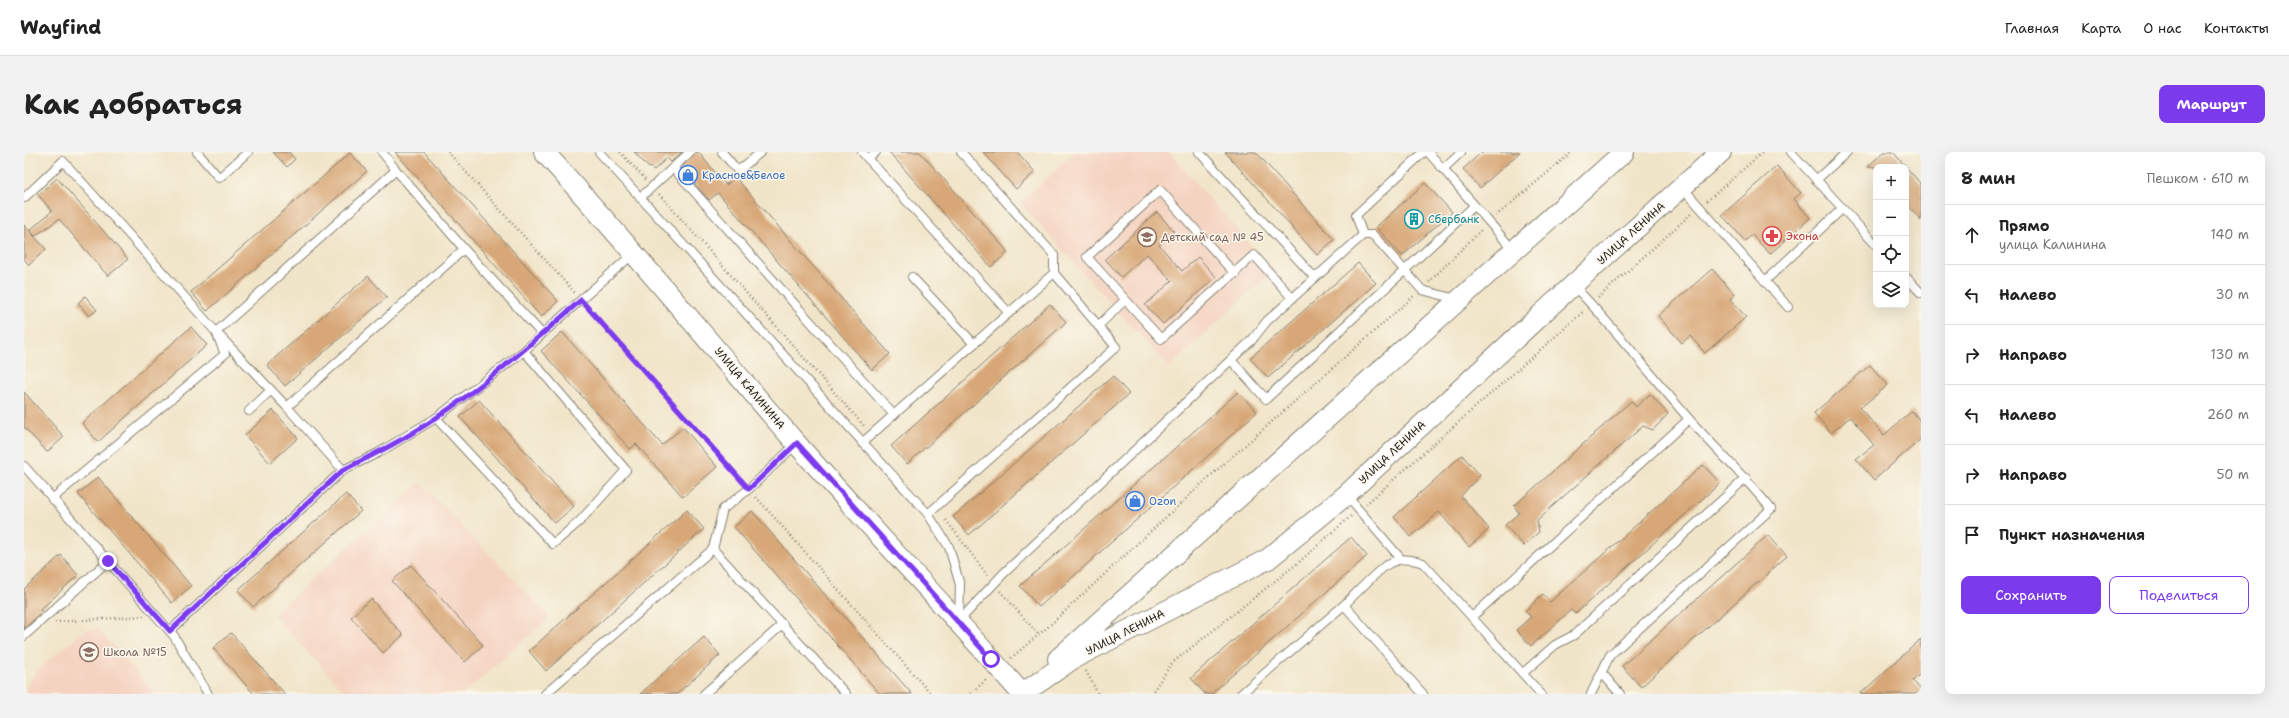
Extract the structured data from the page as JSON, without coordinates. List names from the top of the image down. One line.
{"streets":{"street":["УЛИЦА ЛЕНИНА","УЛИЦА КАЛИНИНА"]},"crossings":[["УЛИЦА ЛЕНИНА","УЛИЦА КАЛИНИНА"]],"places":{"shop":["Красное&Белое","Ozon"],"building":["Сбербанк"],"pharmacy":["Экона"],"school or university":["Детский сад № 45","Школа №15"]},"page":{"header":"Wayfind","nav":["Главная","Карта","О нас","Контакты"],"title":"Как добраться","buttons":["Маршрут",["Сохранить","Поделиться"]],"heading":["8 мин","Пешком · 610 m"],"map_buttons":["+","−"],"list":[["Прямо","улица Калинина","140 m"],["Налево","30 m"],["Направо","130 m"],["Налево","260 m"],["Направо","50 m"],"Пункт назначения"]}}
